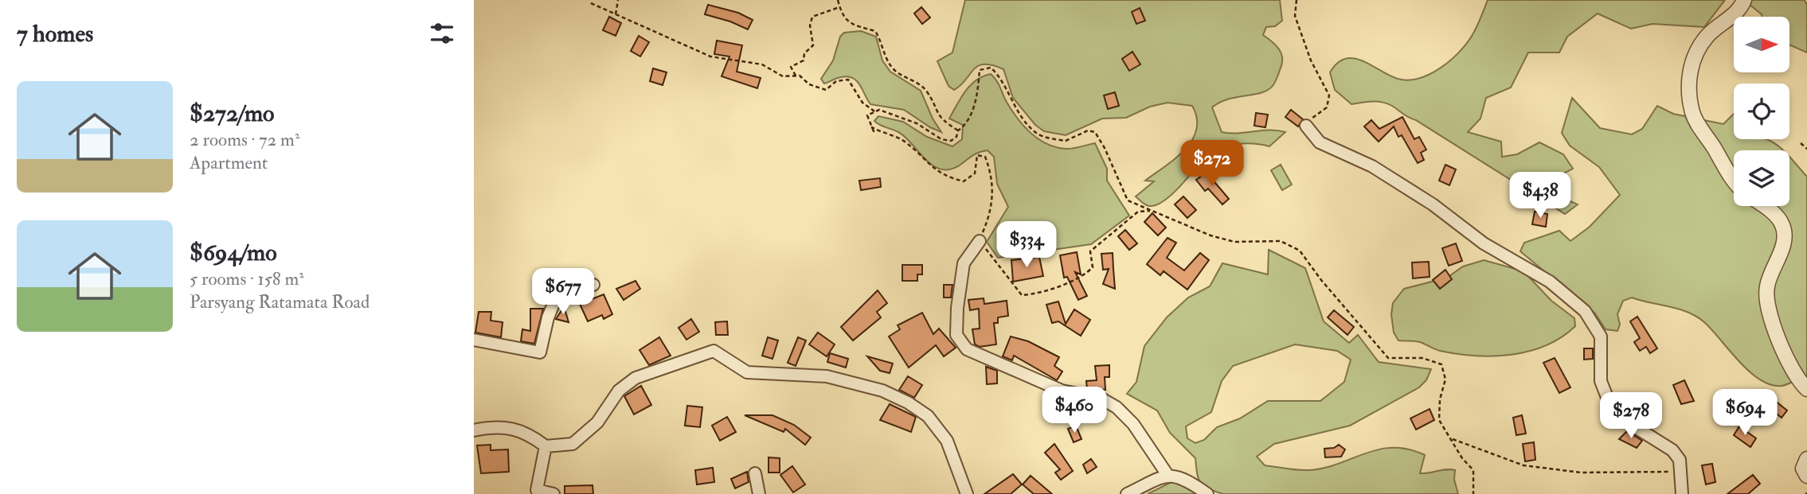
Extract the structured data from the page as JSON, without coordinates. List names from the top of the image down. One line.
{"north":"right","page":{"heading":"7 homes","list":[{"name":"$272/mo","note":"2 rooms · 72 m² · Apartment"},{"name":"$694/mo","note":"5 rooms · 158 m² · Parsyang Ratamata Road"}],"price":["$272","$438","$334","$677","$460","$694","$278"]}}
